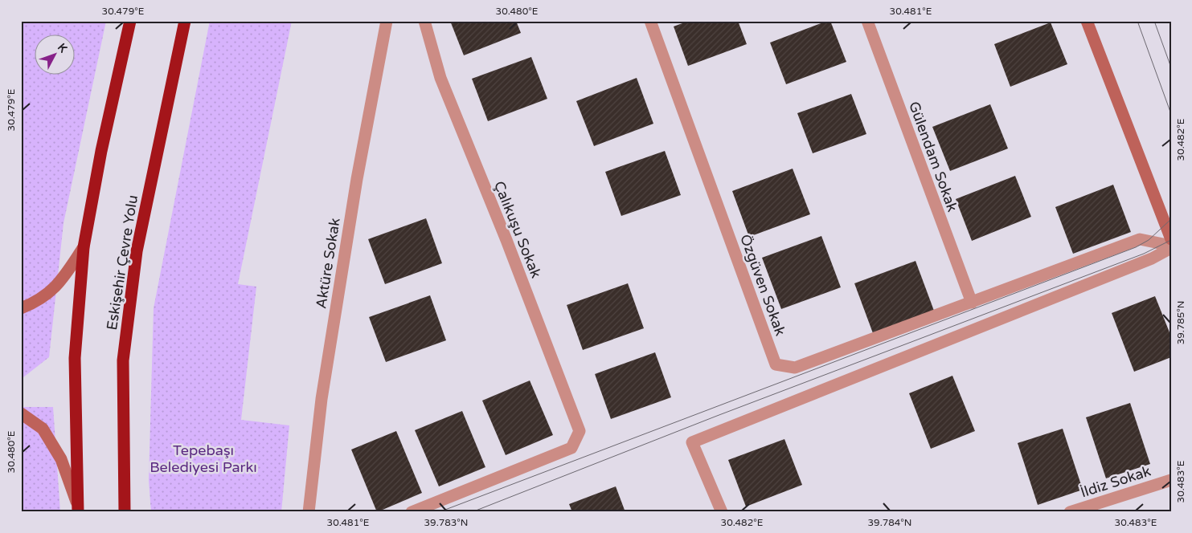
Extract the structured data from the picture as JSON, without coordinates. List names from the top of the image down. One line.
{"streets":{"highway":["Eskişehir Çevre Yolu"],"street":["Gülendam Sokak","Çalıkuşu Sokak","Aktüre Sokak","Özgüven Sokak","İldiz Sokak"]},"crossings":[["Gülendam Sokak","Özgüven Sokak"]],"parks":["Tepebaşı Belediyesi Parkı"],"north":"top right","coordinates":["30.479°E","30.480°E","30.481°E","30.482°E","39.785°N","30.483°E","39.783°N","39.784°N"]}
